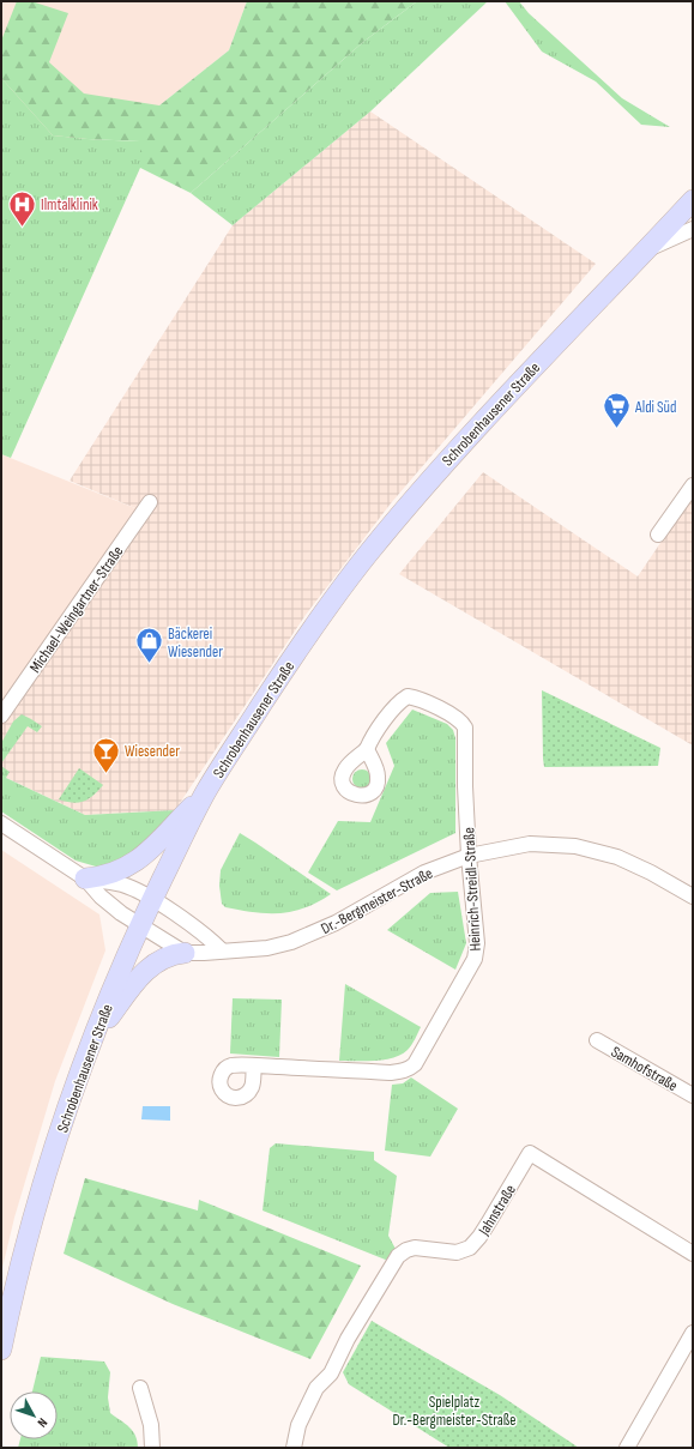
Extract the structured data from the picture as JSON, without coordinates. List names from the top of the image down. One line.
{"streets":{"main road":["Schrobenhausener Straße"],"street":["Michael-Weingartner-Straße","Heinrich-Streidl-Straße","Dr.-Bergmeister-Straße","Samhofstraße","Jahnstraße"]},"crossings":[["Heinrich-Streidl-Straße","Dr.-Bergmeister-Straße"]],"parks":["Spielplatz Dr.-Bergmeister-Straße"],"places":{"hospital":["Ilmtalklinik"],"supermarket":["Aldi Süd"],"shop":["Bäckerei Wiesender"],"bar":["Wiesender"]},"north":"bottom right"}
